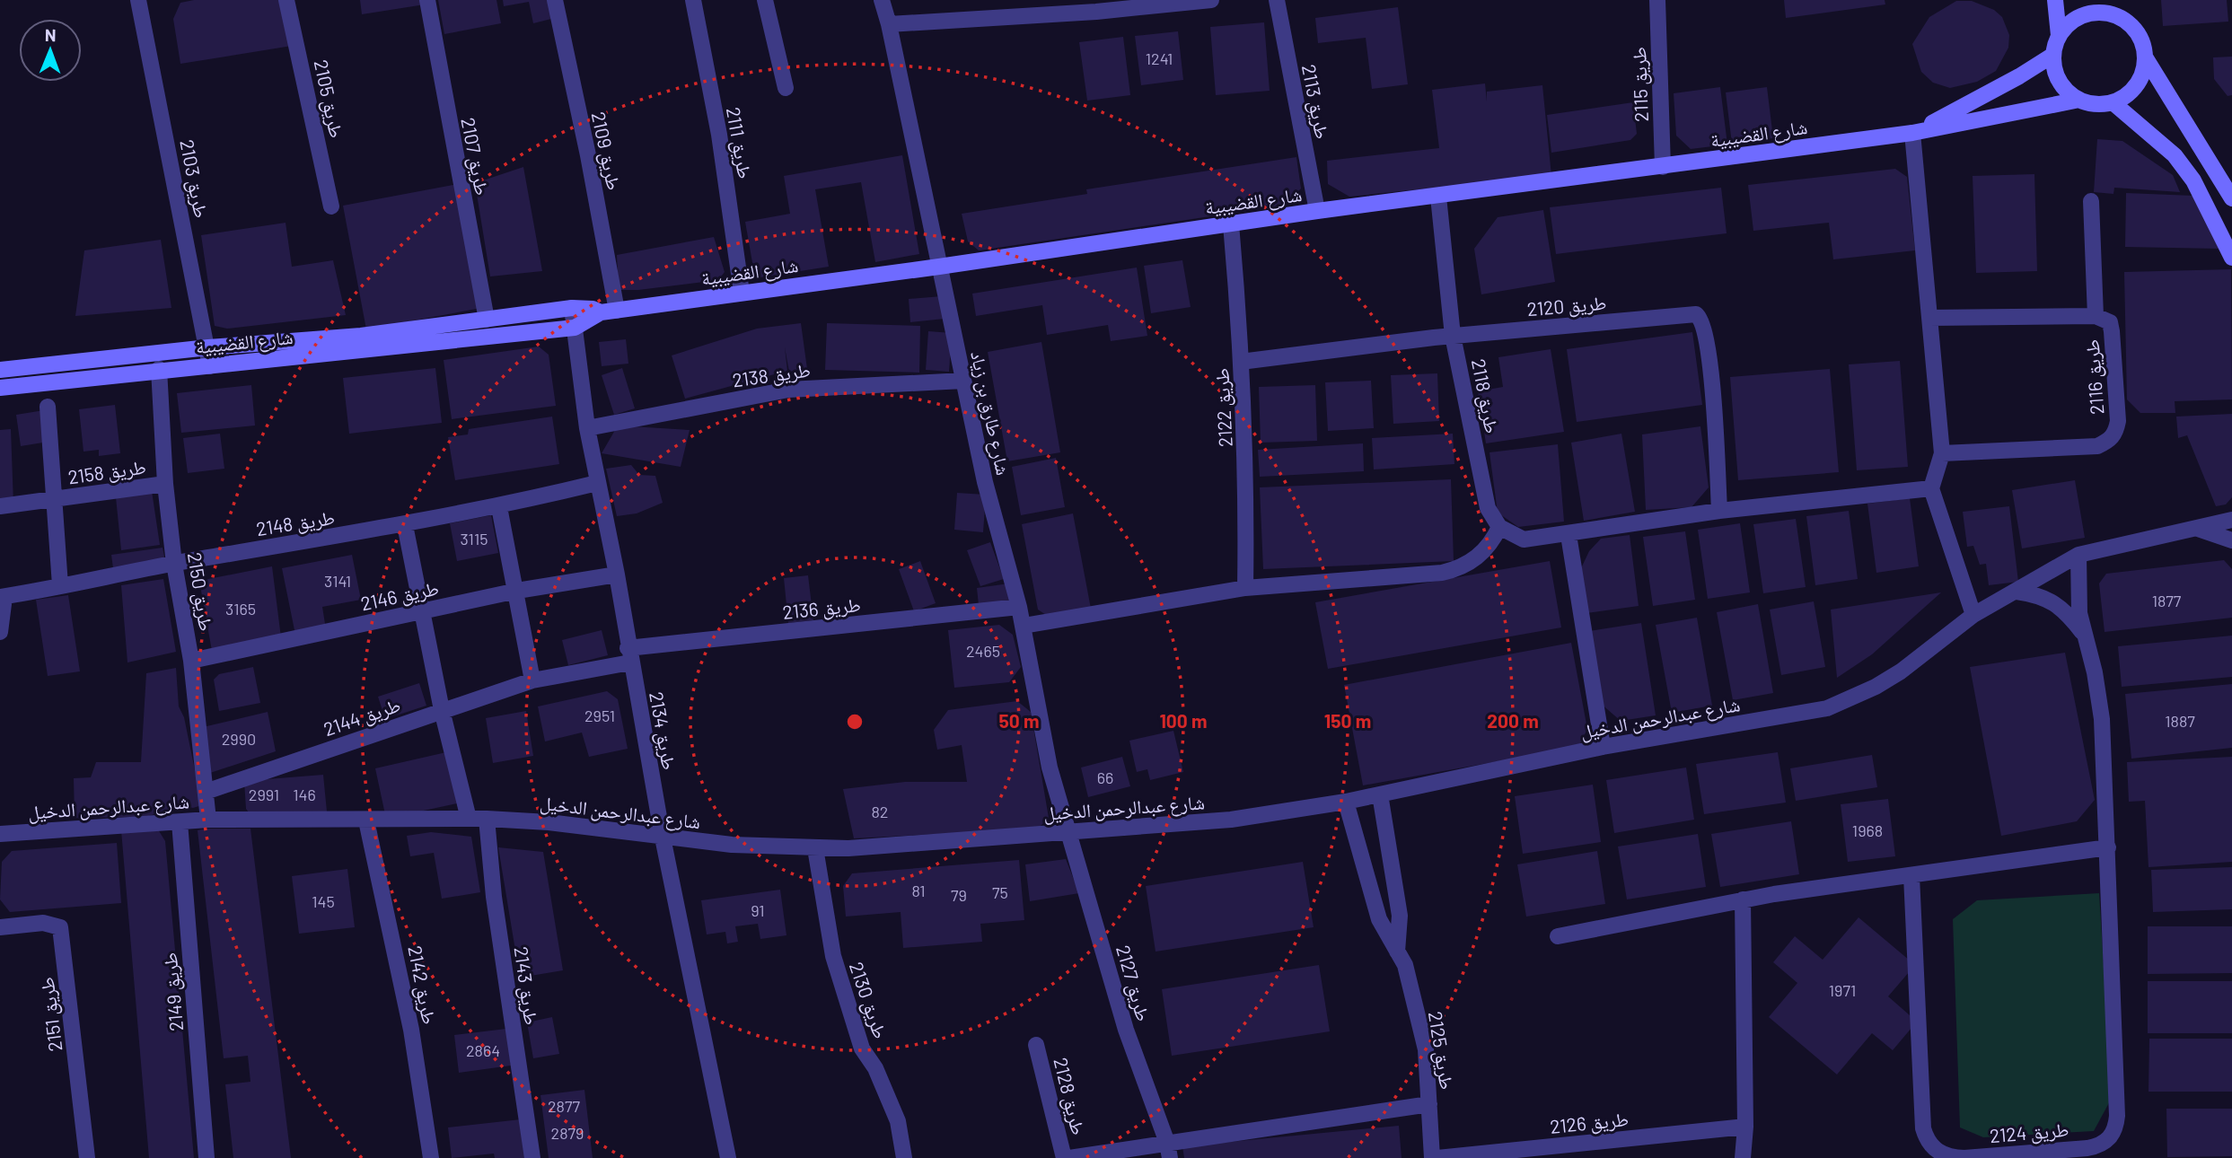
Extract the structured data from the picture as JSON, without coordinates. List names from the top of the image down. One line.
{"streets":{"street":["طريق 2115","طريق 2105","طريق 2113","شارع القضيبية","طريق 2111","طريق 2109","طريق 2107","طريق 2103","طريق 2120","طريق 2138","طريق 2116","طريق 2118","طريق 2122","شارع طارق بن زياد","طريق 2158","طريق 2148","طريق 2150","طريق 2146","طريق 2136","طريق 2144","شارع عبدالرحمن الدخيل","طريق 2134","طريق 2127","طريق 2142","طريق 2143","طريق 2149","طريق 2130","طريق 2151","طريق 2125","طريق 2128","طريق 2126","طريق 2124"]},"crossings":[["طريق 2115","شارع القضيبية"],["طريق 2113","شارع القضيبية"],["شارع القضيبية","طريق 2111"],["شارع القضيبية","طريق 2109"],["شارع القضيبية","طريق 2107"],["شارع القضيبية","طريق 2103"],["شارع القضيبية","طريق 2118"],["شارع القضيبية","طريق 2122"],["شارع القضيبية","شارع طارق بن زياد"],["شارع القضيبية","طريق 2150"],["شارع القضيبية","طريق 2134"],["طريق 2120","طريق 2118"],["طريق 2120","طريق 2122"],["طريق 2138","شارع طارق بن زياد"],["طريق 2138","طريق 2134"],["شارع طارق بن زياد","طريق 2136"],["شارع طارق بن زياد","شارع عبدالرحمن الدخيل"],["شارع طارق بن زياد","طريق 2127"],["طريق 2158","طريق 2148"],["طريق 2158","طريق 2150"],["طريق 2148","طريق 2150"],["طريق 2148","طريق 2134"],["طريق 2150","طريق 2146"],["طريق 2150","طريق 2144"],["طريق 2150","شارع عبدالرحمن الدخيل"],["طريق 2146","طريق 2134"],["طريق 2136","طريق 2144"],["طريق 2136","طريق 2134"],["طريق 2144","طريق 2134"],["شارع عبدالرحمن الدخيل","طريق 2134"],["شارع عبدالرحمن الدخيل","طريق 2127"],["شارع عبدالرحمن الدخيل","طريق 2142"],["شارع عبدالرحمن الدخيل","طريق 2143"],["شارع عبدالرحمن الدخيل","طريق 2149"],["شارع عبدالرحمن الدخيل","طريق 2130"],["شارع عبدالرحمن الدخيل","طريق 2125"],["شارع عبدالرحمن الدخيل","طريق 2124"]],"house_numbers":["1241","3115","3141","1877","3165","2465","2951","1887","2990","66","2991","146","82","1968","81","75","79","145","91","1971","2864","2877","2879"],"north":"top","rings":["50 m","100 m","150 m","200 m"]}
